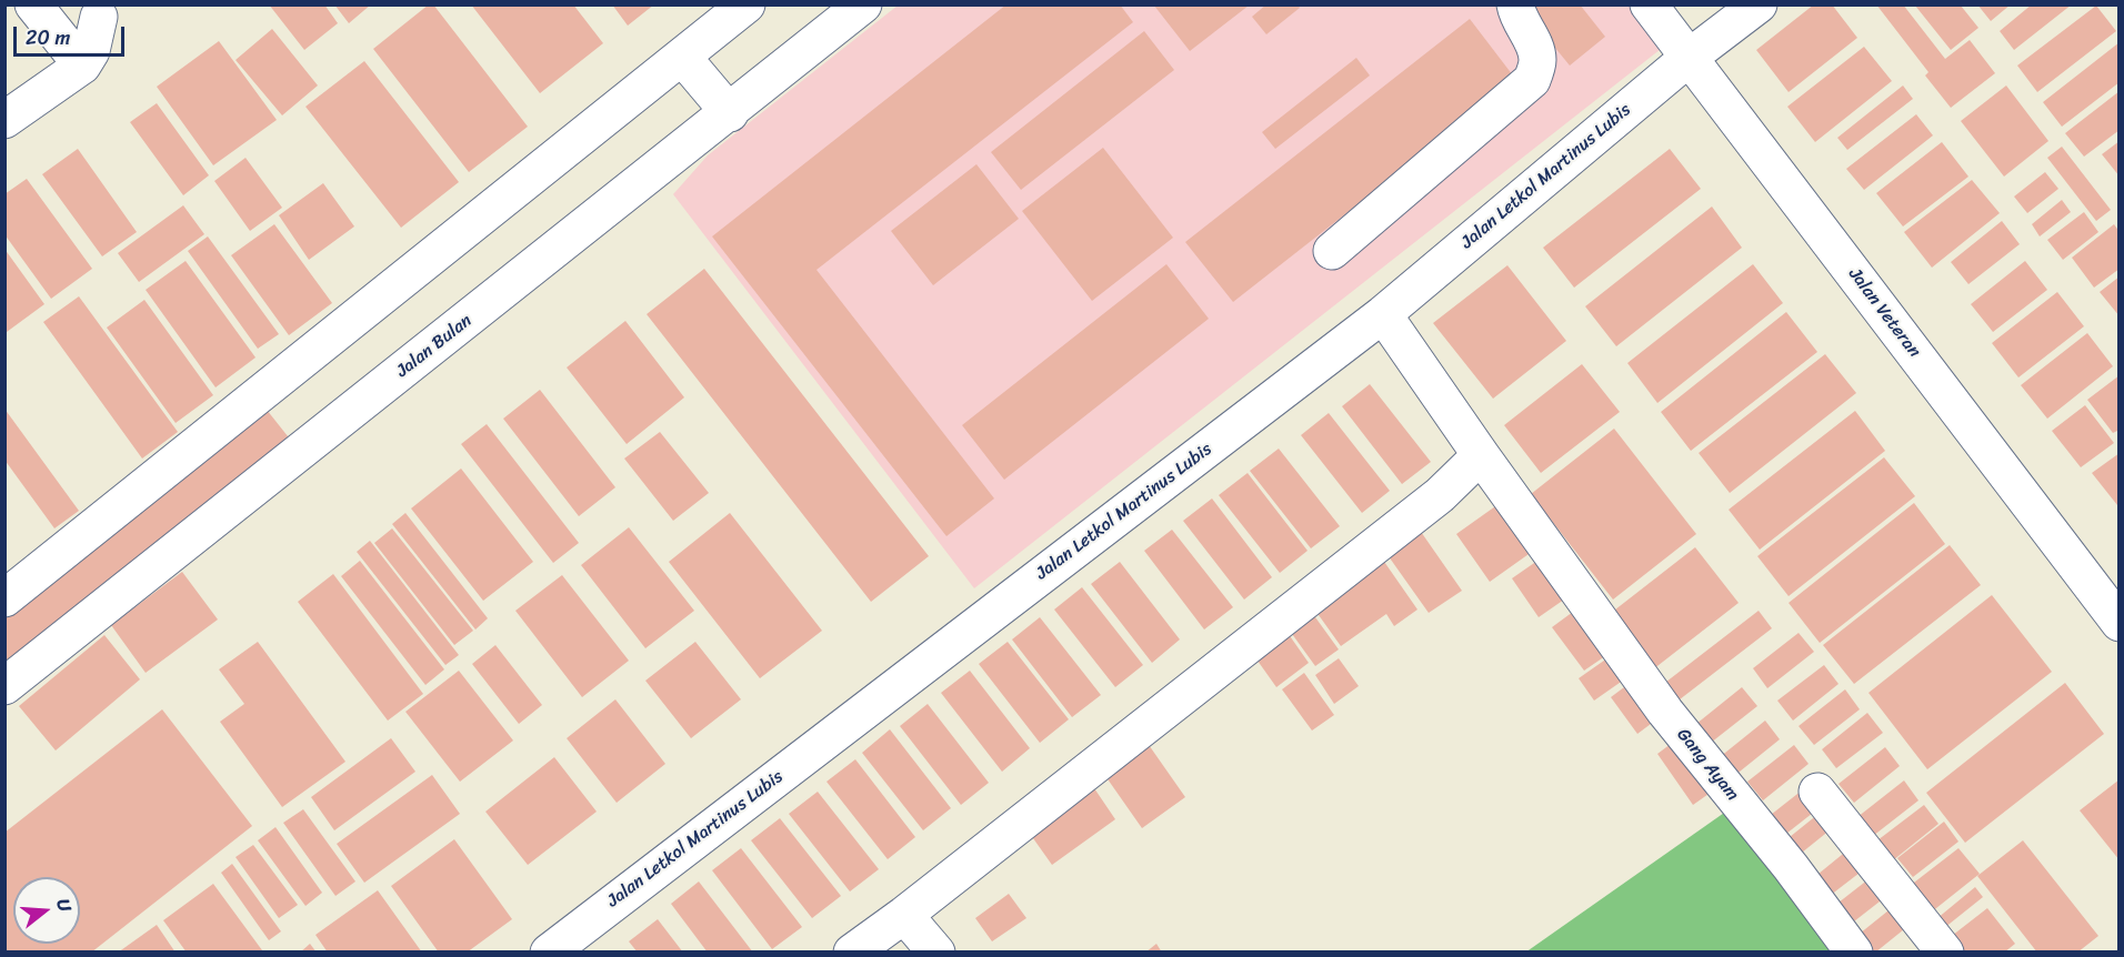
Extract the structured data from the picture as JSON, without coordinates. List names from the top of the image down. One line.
{"streets":{"street":["Jalan Letkol Martinus Lubis","Jalan Veteran","Jalan Bulan","Gang Ayam"]},"crossings":[["Jalan Letkol Martinus Lubis","Jalan Veteran"],["Jalan Letkol Martinus Lubis","Gang Ayam"]],"scale_bar":"20 m","north":"right"}
